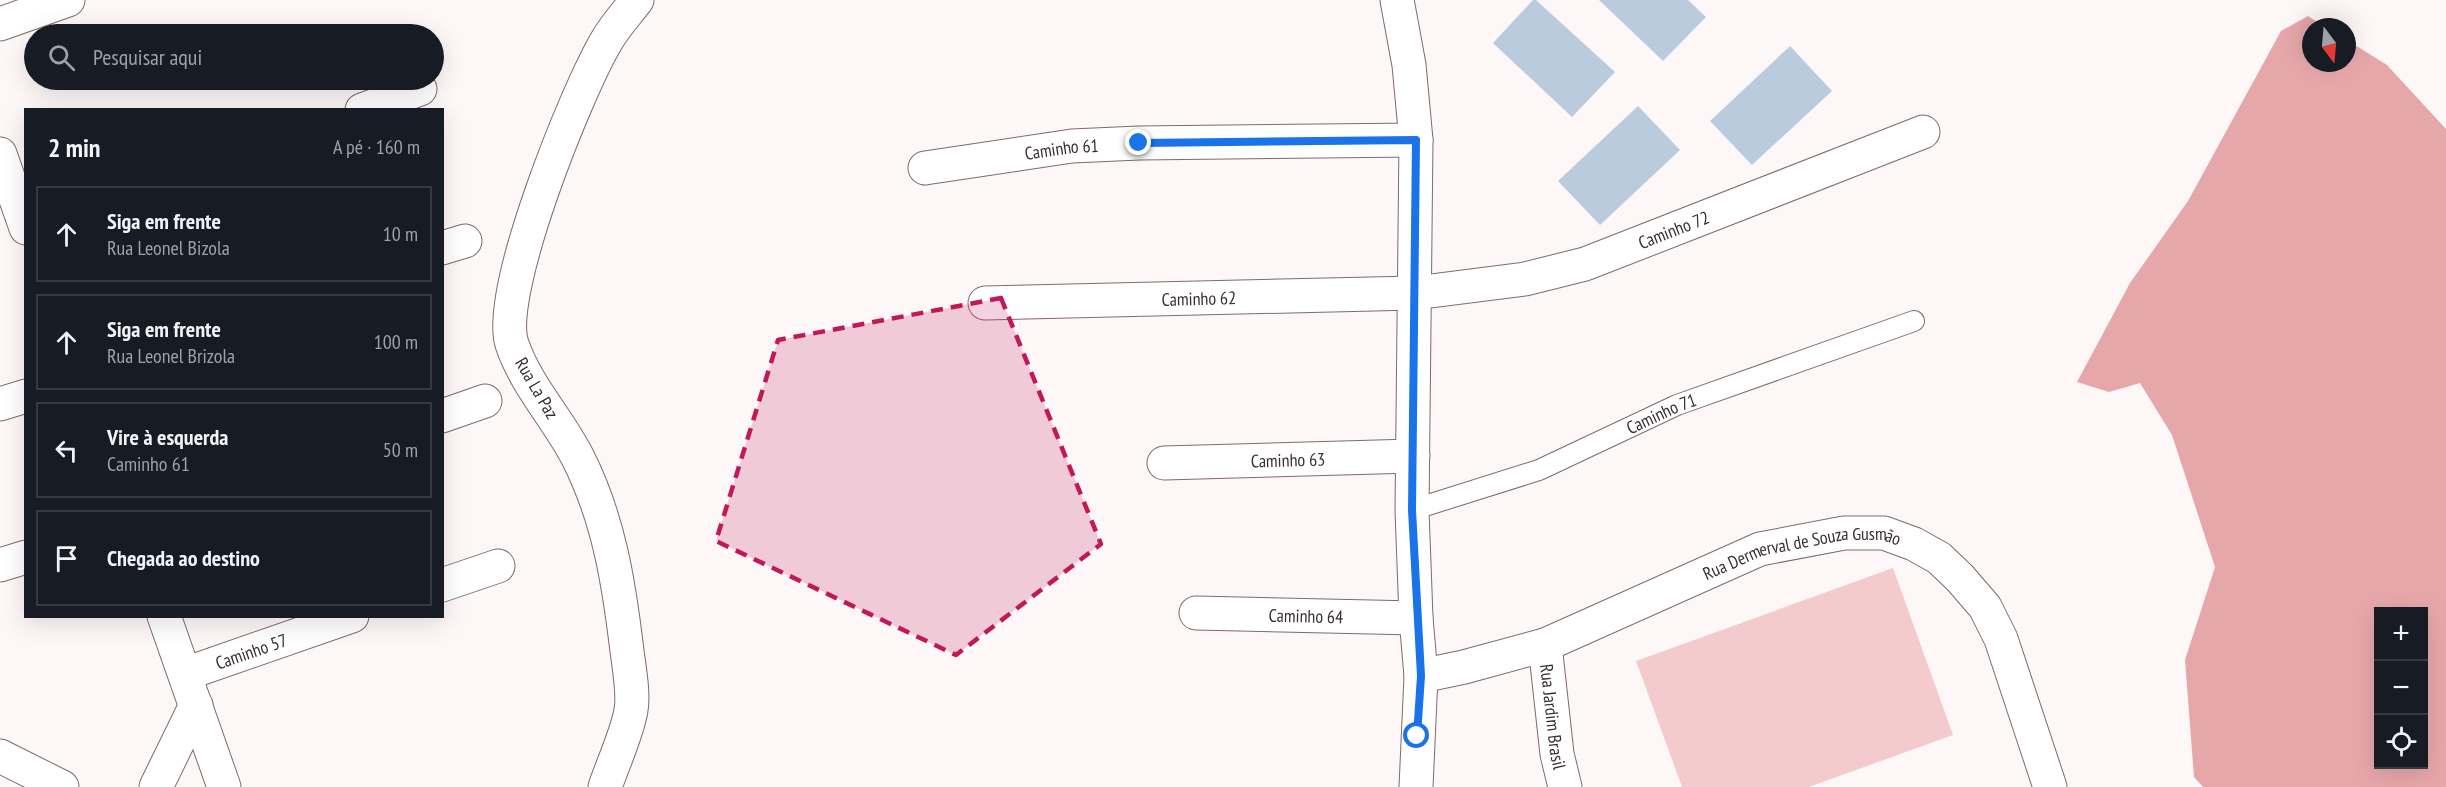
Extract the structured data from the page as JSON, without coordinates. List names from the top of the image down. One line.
{"streets":{"street":["Caminho 61","Caminho 72","Caminho 62","Rua La Paz","Caminho 63","Rua Dermerval de Souza Gusmão","Caminho 64","Caminho 57","Rua Jardim Brasil"],"lane":["Caminho 71"]},"crossings":[["Caminho 72","Caminho 62"],["Rua Dermerval de Souza Gusmão","Rua Jardim Brasil"]],"north":"bottom","page":{"search":"Pesquisar aqui","heading":["2 min","A pé · 160 m"],"list":[["Siga em frente","Rua Leonel Bizola","10 m"],["Siga em frente","Rua Leonel Brizola","100 m"],["Vire à esquerda","Caminho 61","50 m"],"Chegada ao destino"],"map_buttons":["+","−"]}}
